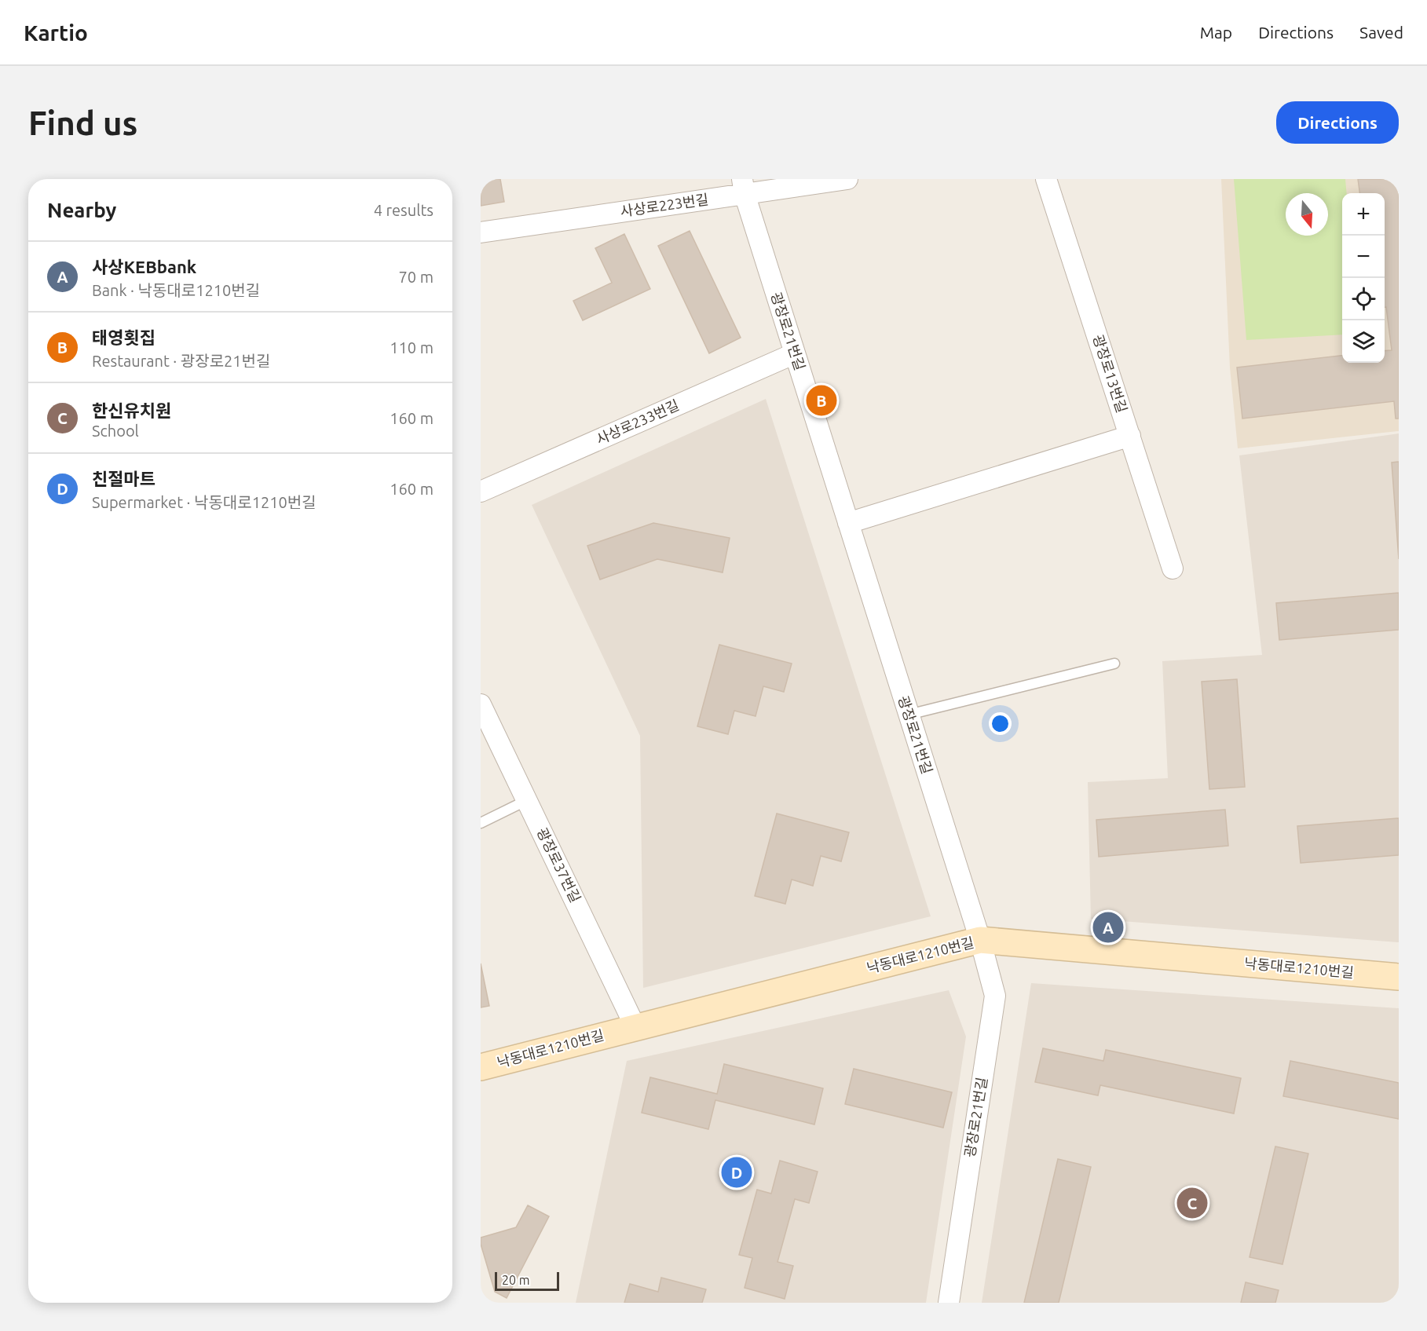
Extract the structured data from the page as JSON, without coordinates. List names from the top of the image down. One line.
{"streets":{"street":["사상로223번길","광장로21번길","광장로13번길","사상로233번길","광장로37번길","낙동대로1210번길"]},"crossings":[["사상로223번길","광장로21번길"],["광장로21번길","사상로233번길"],["광장로21번길","낙동대로1210번길"],["광장로37번길","낙동대로1210번길"]],"scale_bar":"20 m","north":"bottom","page":{"header":"Kartio","nav":["Map","Directions","Saved"],"buttons":"Directions","title":"Find us","heading":["Nearby","4 results"],"map_buttons":["+","−"],"list":[{"mark":"A","name":"사상KEBbank","note":"Bank · 낙동대로1210번길","value":"70 m"},{"mark":"B","name":"태영횟집","note":"Restaurant · 광장로21번길","value":"110 m"},{"mark":"C","name":"한신유치원","note":"School","value":"160 m"},{"mark":"D","name":"친절마트","note":"Supermarket · 낙동대로1210번길","value":"160 m"}],"pins":["B","A","D","C"],"scale":"20 m"}}
